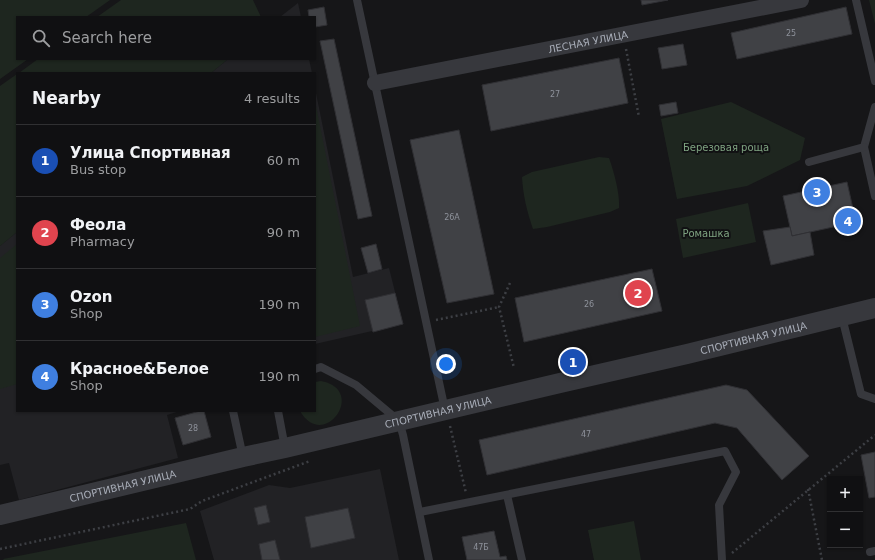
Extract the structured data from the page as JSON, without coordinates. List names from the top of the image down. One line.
{"streets":{"street":["ЛЕСНАЯ УЛИЦА","СПОРТИВНАЯ УЛИЦА"]},"parks":["Березовая роща","Ромашка"],"house_numbers":["25","27","26А","26","28","47","47Б"],"page":{"search":"Search here","heading":["Nearby","4 results"],"list":[{"mark":"1","name":"Улица Спортивная","note":"Bus stop","value":"60 m"},{"mark":"2","name":"Феола","note":"Pharmacy","value":"90 m"},{"mark":"3","name":"Ozon","note":"Shop","value":"190 m"},{"mark":"4","name":"Красное&Белое","note":"Shop","value":"190 m"}],"pins":["3","4","2","1"],"map_buttons":["+","−"]}}
